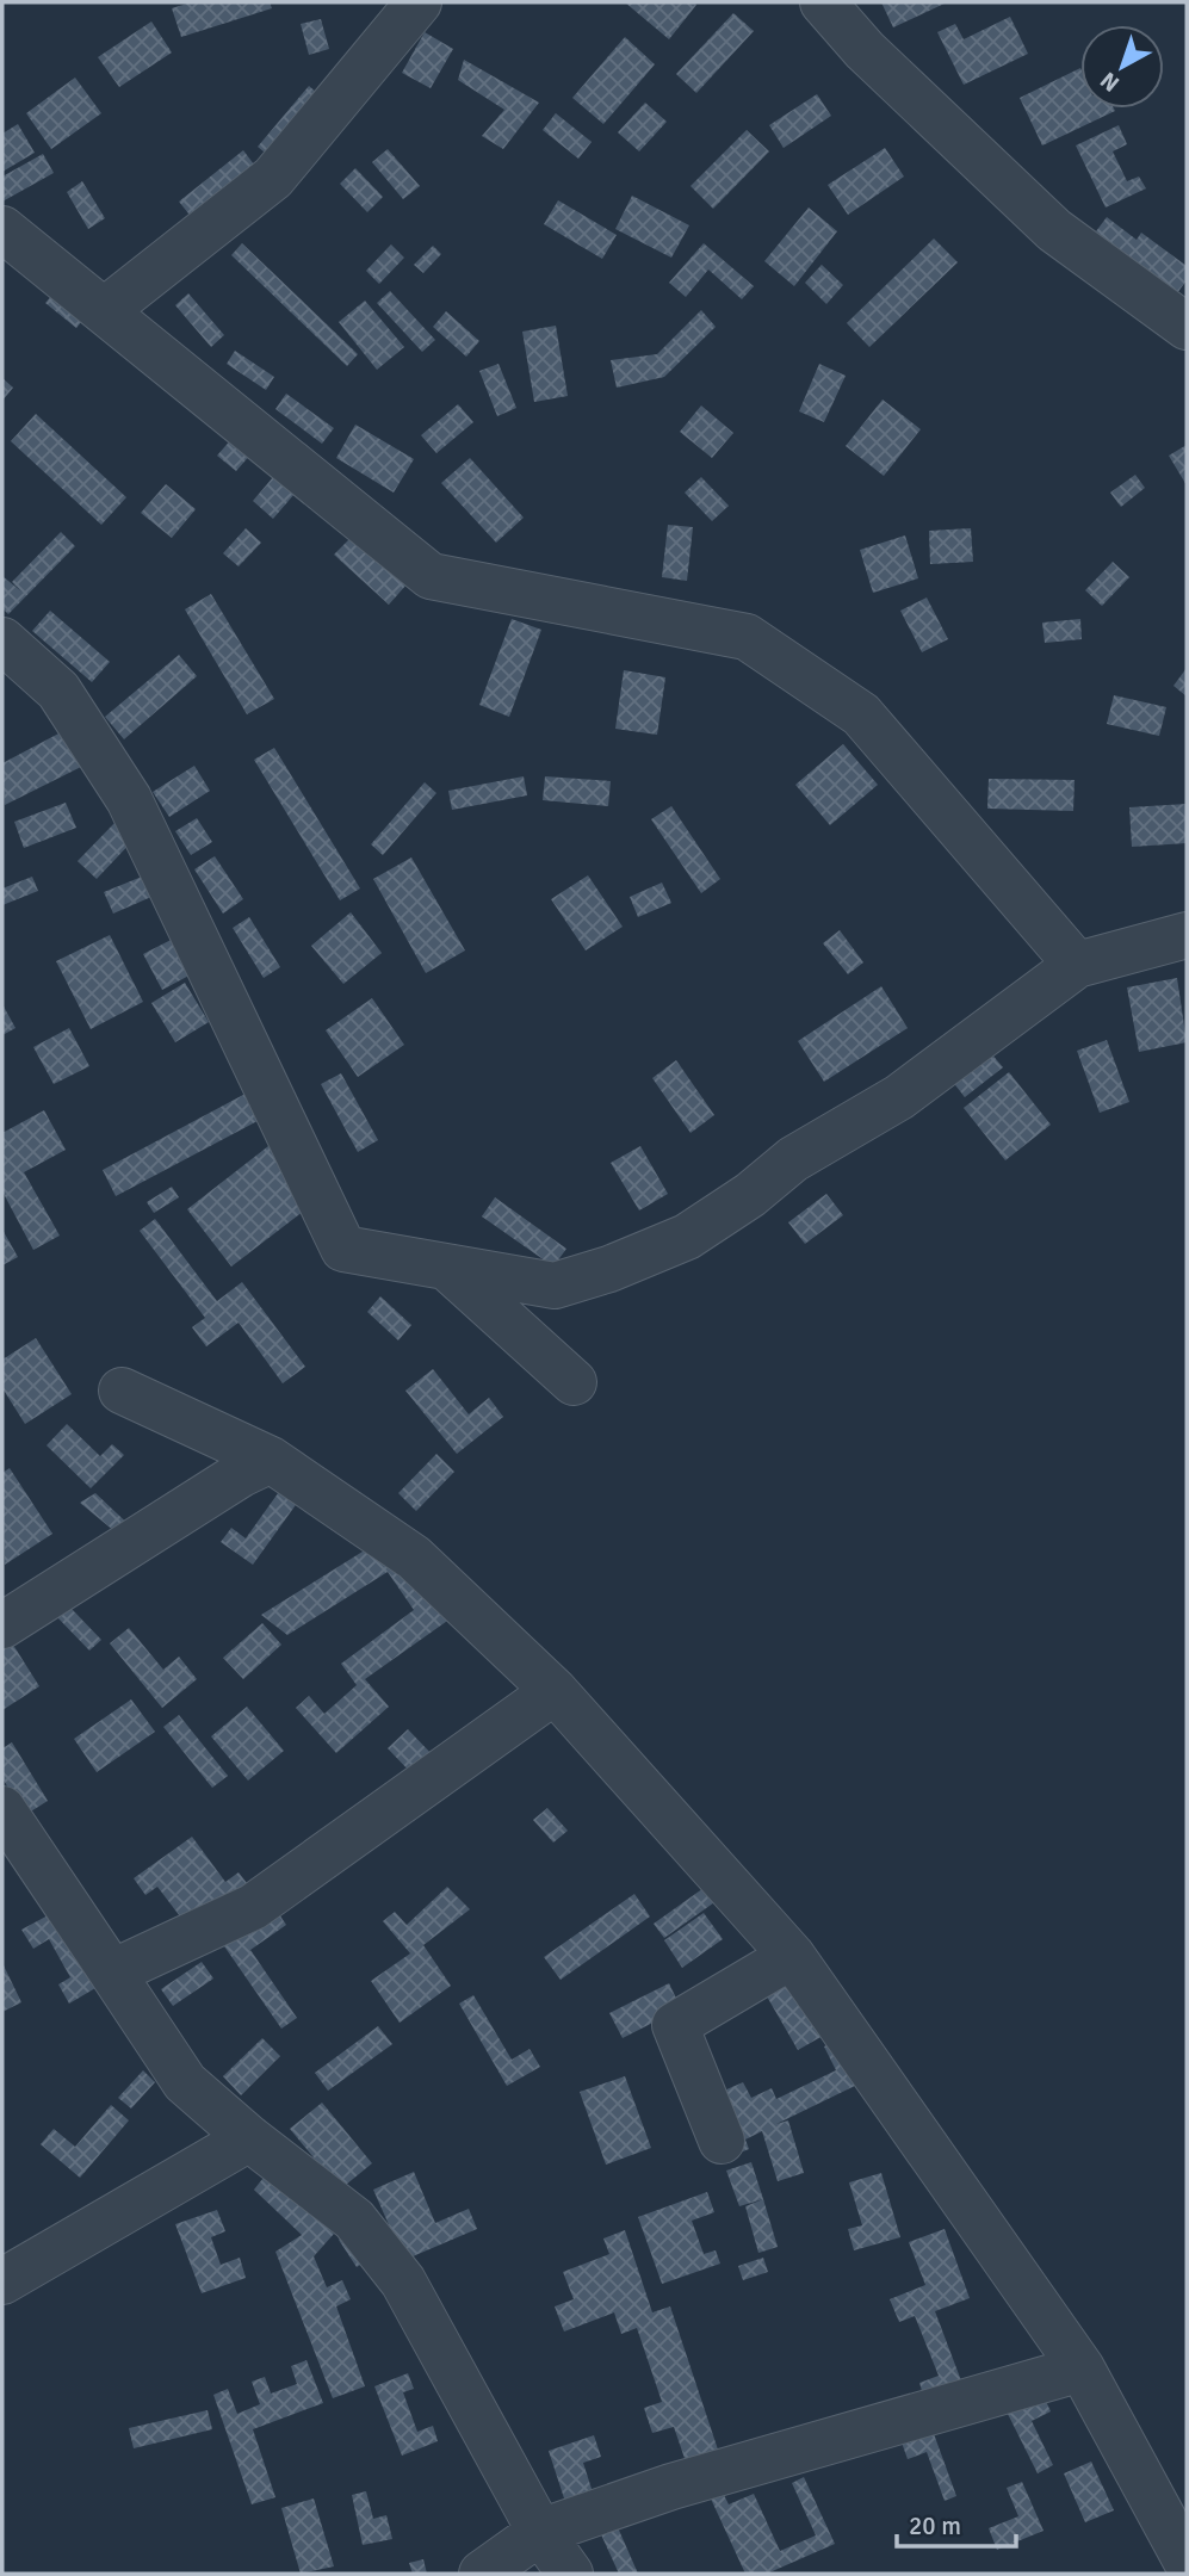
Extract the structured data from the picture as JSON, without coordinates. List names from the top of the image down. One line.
{"scale_bar":"20 m","north":"bottom left"}
